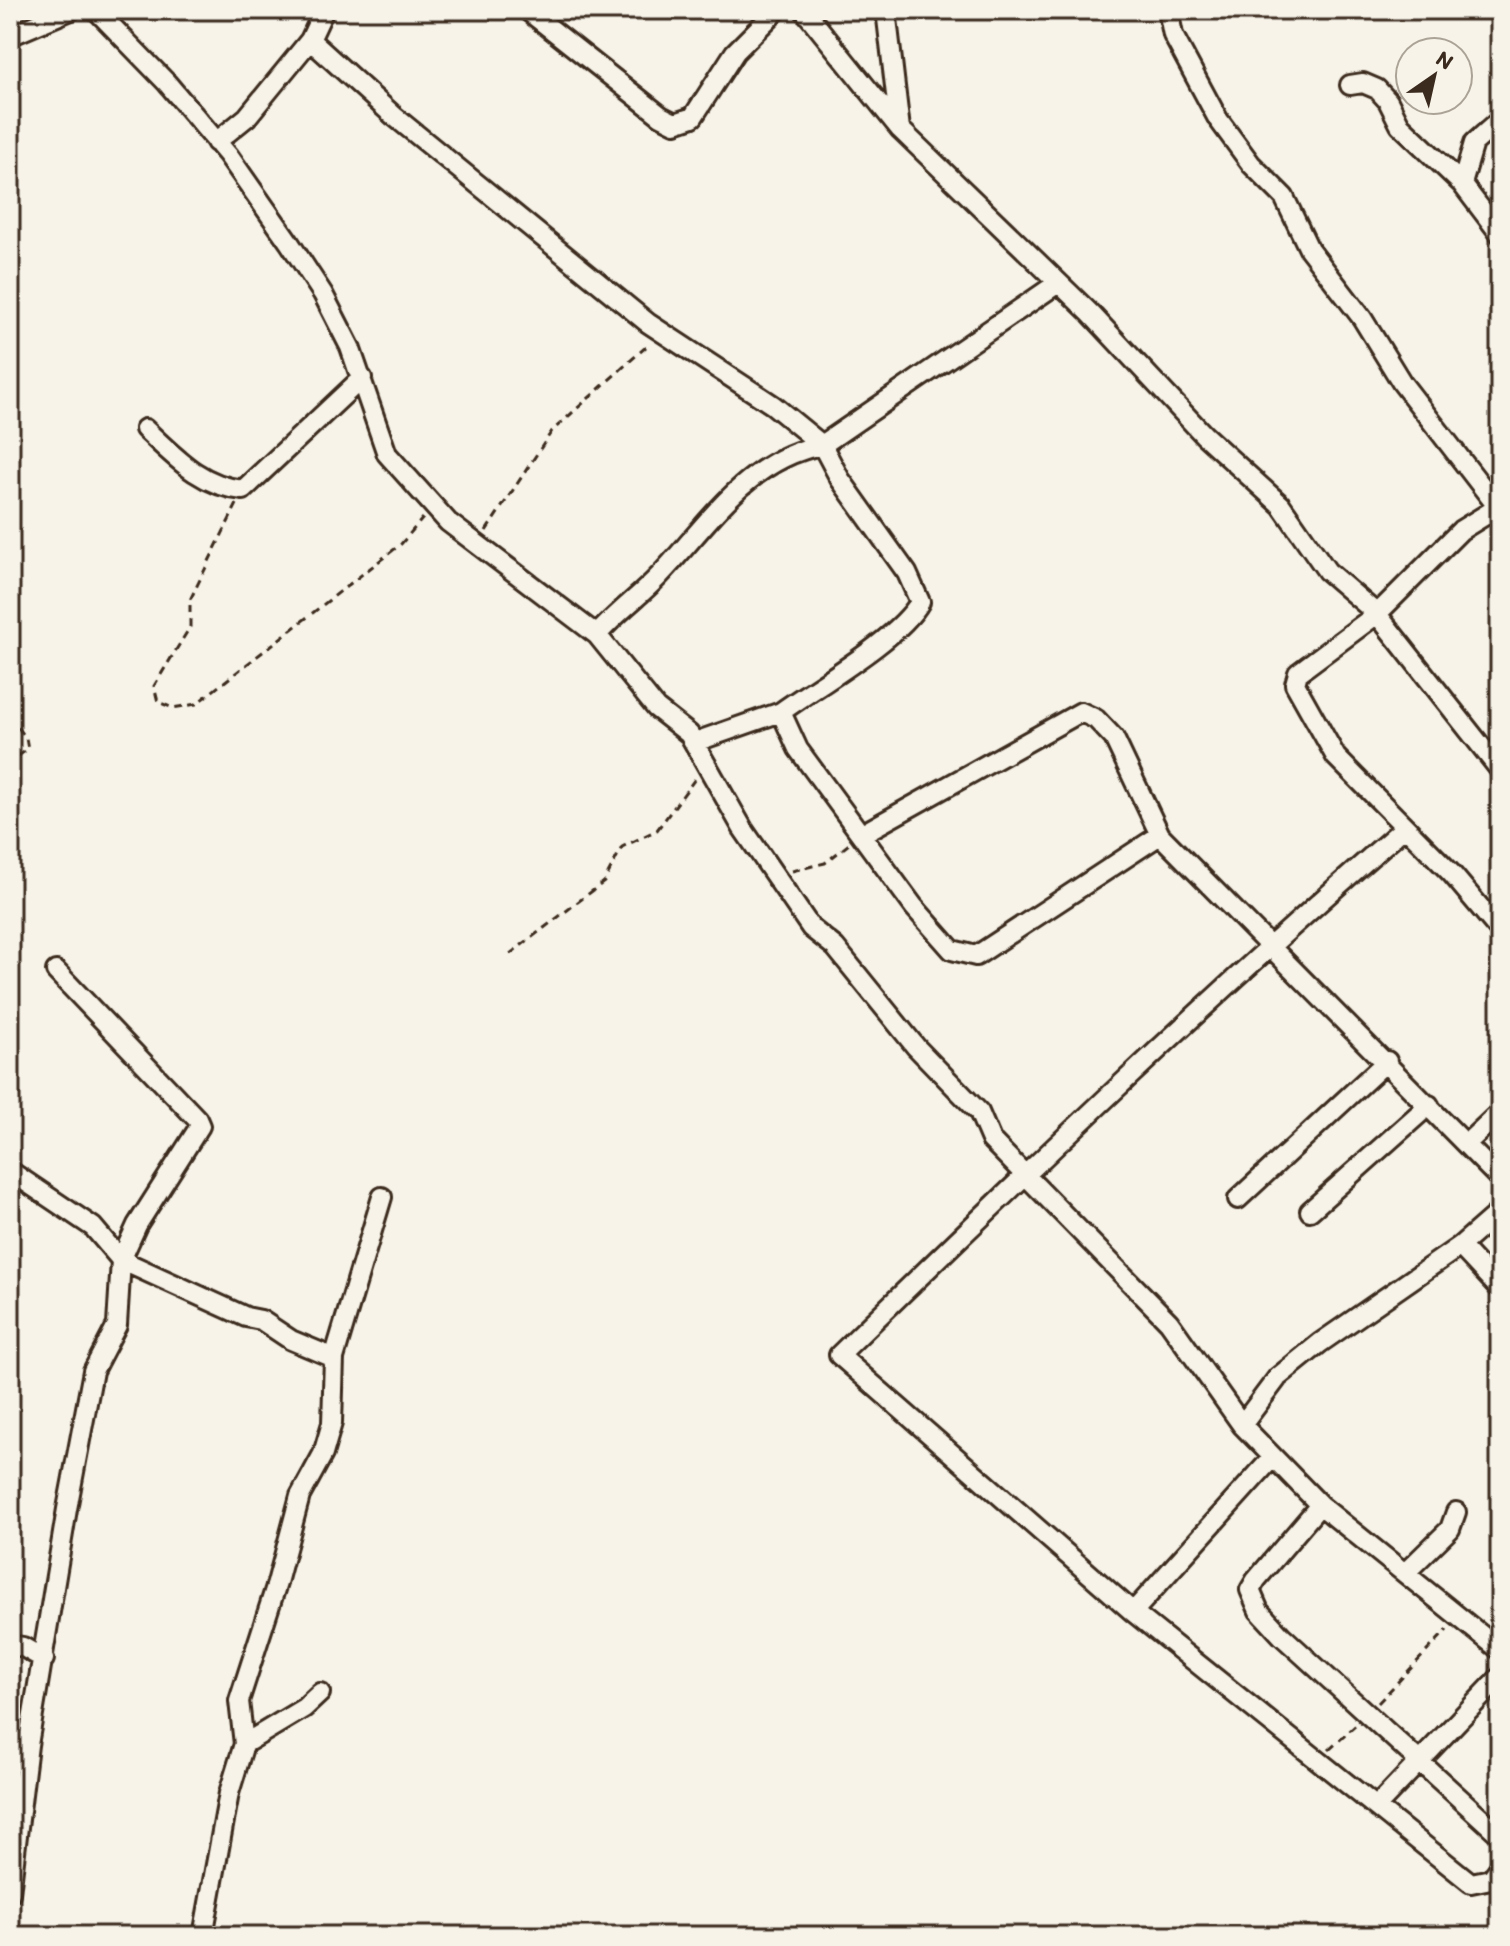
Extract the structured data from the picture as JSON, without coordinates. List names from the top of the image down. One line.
{"north":"top right"}
